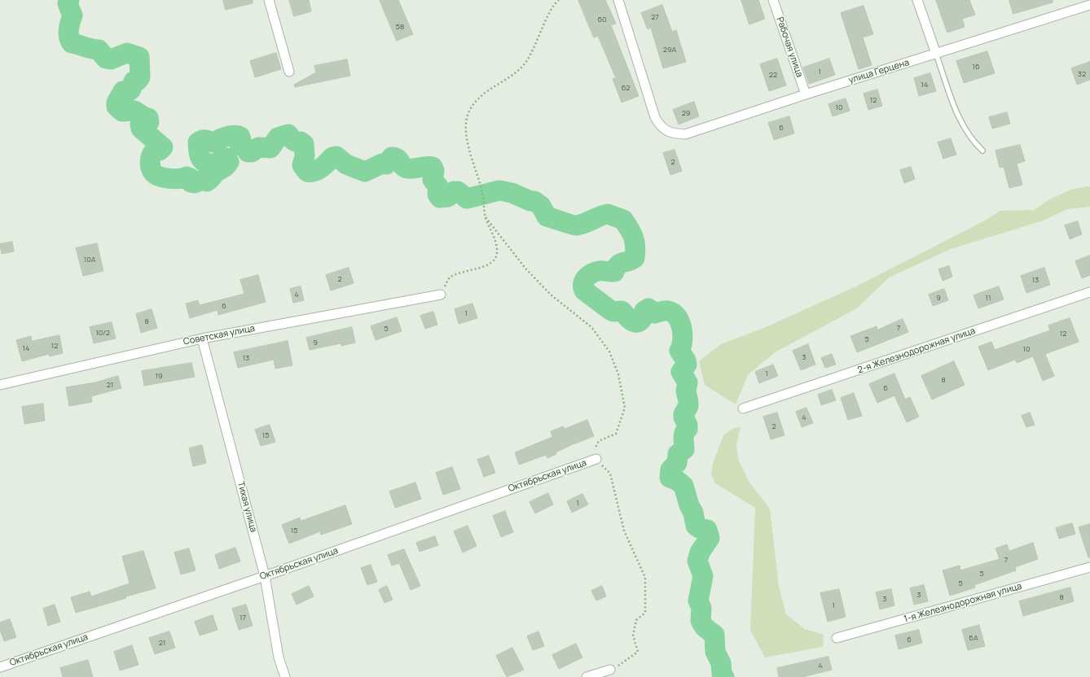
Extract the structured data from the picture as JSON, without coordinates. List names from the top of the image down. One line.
{"streets":{"street":["Рабочая улица","улица Герцена","Советская улица","2-я Железнодорожная улица","Октябрьская улица","Тихая улица","1-я Железнодорожная улица"]},"crossings":[["Рабочая улица","улица Герцена"],["Советская улица","Тихая улица"],["Октябрьская улица","Тихая улица"]],"house_numbers":["27","60","58","29А","16","1","32","22","14","62","12","10","29","6","2","10А","2","13","4","9","11","6","1","8","7","5","10/2","12","5","9","12","14","10","3","13","1","19","8","21","6","4","2","15","1","15","7","5","5","3","8","3","1","17","6А","6","21","4"]}
